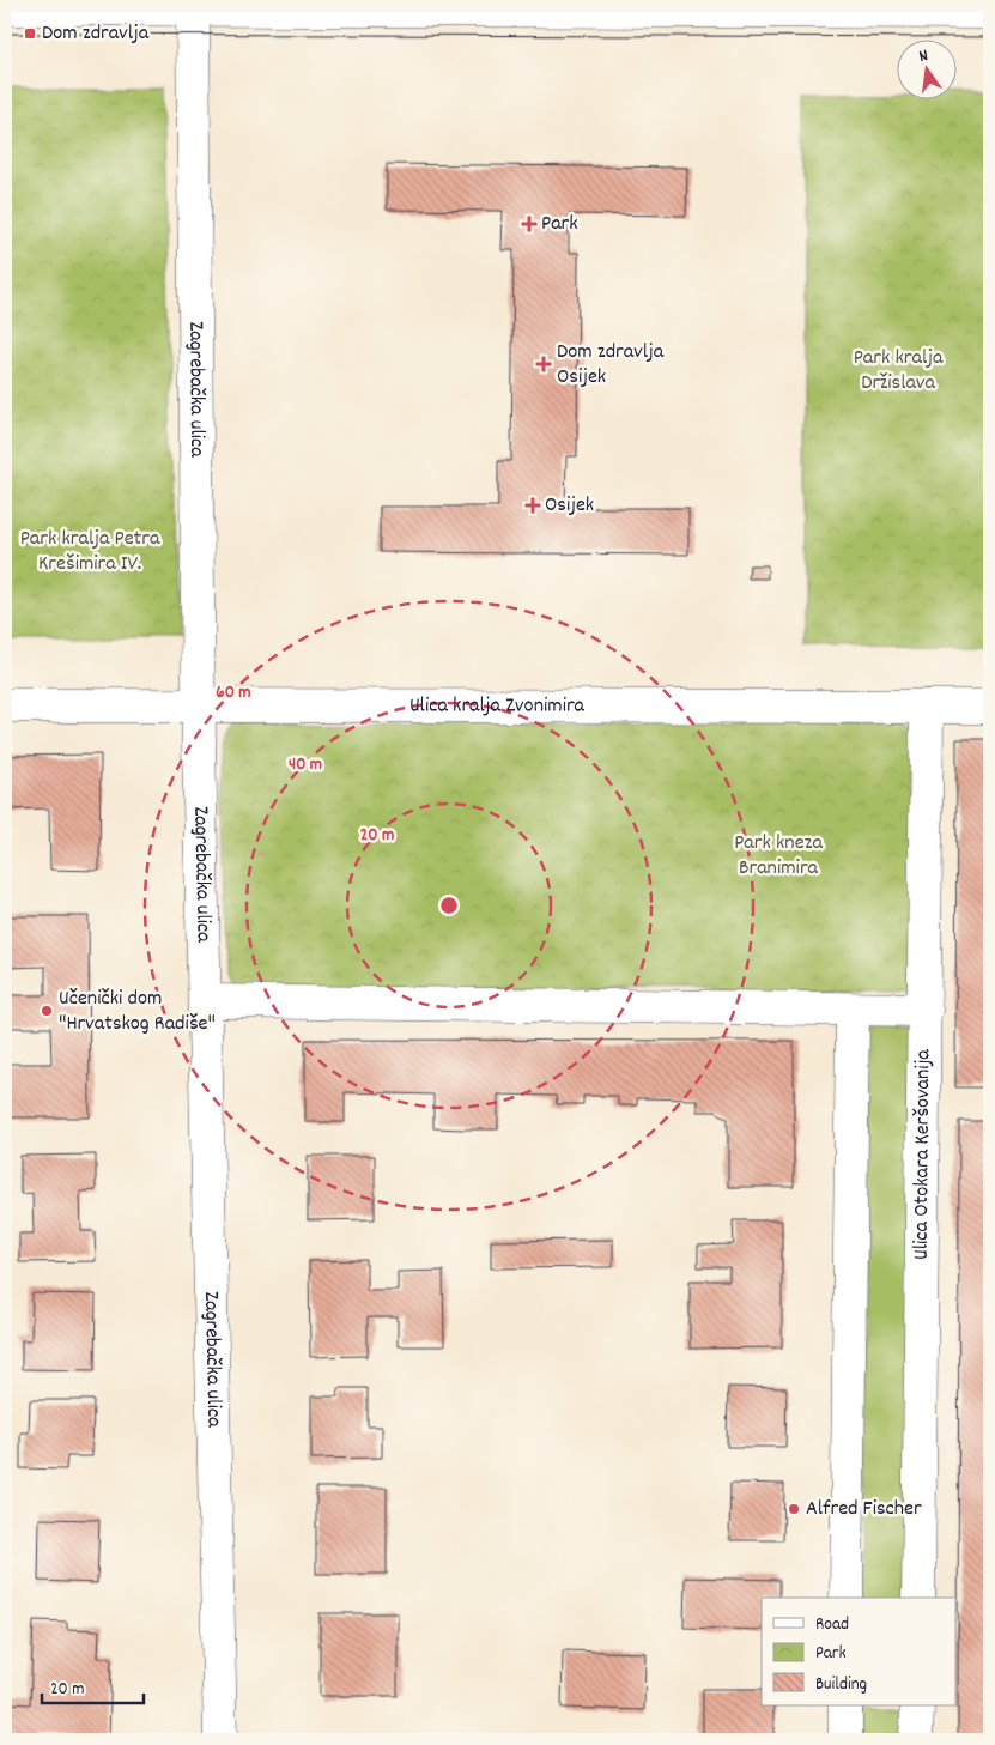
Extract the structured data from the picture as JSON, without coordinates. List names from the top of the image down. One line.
{"streets":{"street":["Zagrebačka ulica","Ulica kralja Zvonimira","Ulica Otokara Keršovanija"]},"crossings":[["Zagrebačka ulica","Ulica kralja Zvonimira"],["Ulica kralja Zvonimira","Ulica Otokara Keršovanija"]],"parks":["Park kralja Držislava","Park kralja Petra Krešimira IV.","Park kneza Branimira"],"places":{"transit":["Dom zdravlja"],"health":["Park","Dom zdravlja Osijek","Osijek"],"other":["Učenički dom \"Hrvatskog Radiše\"","Alfred Fischer"]},"legend":["Road","Park","Building"],"scale_bar":"20 m","north":"top","rings":["60 m","40 m","20 m"]}
